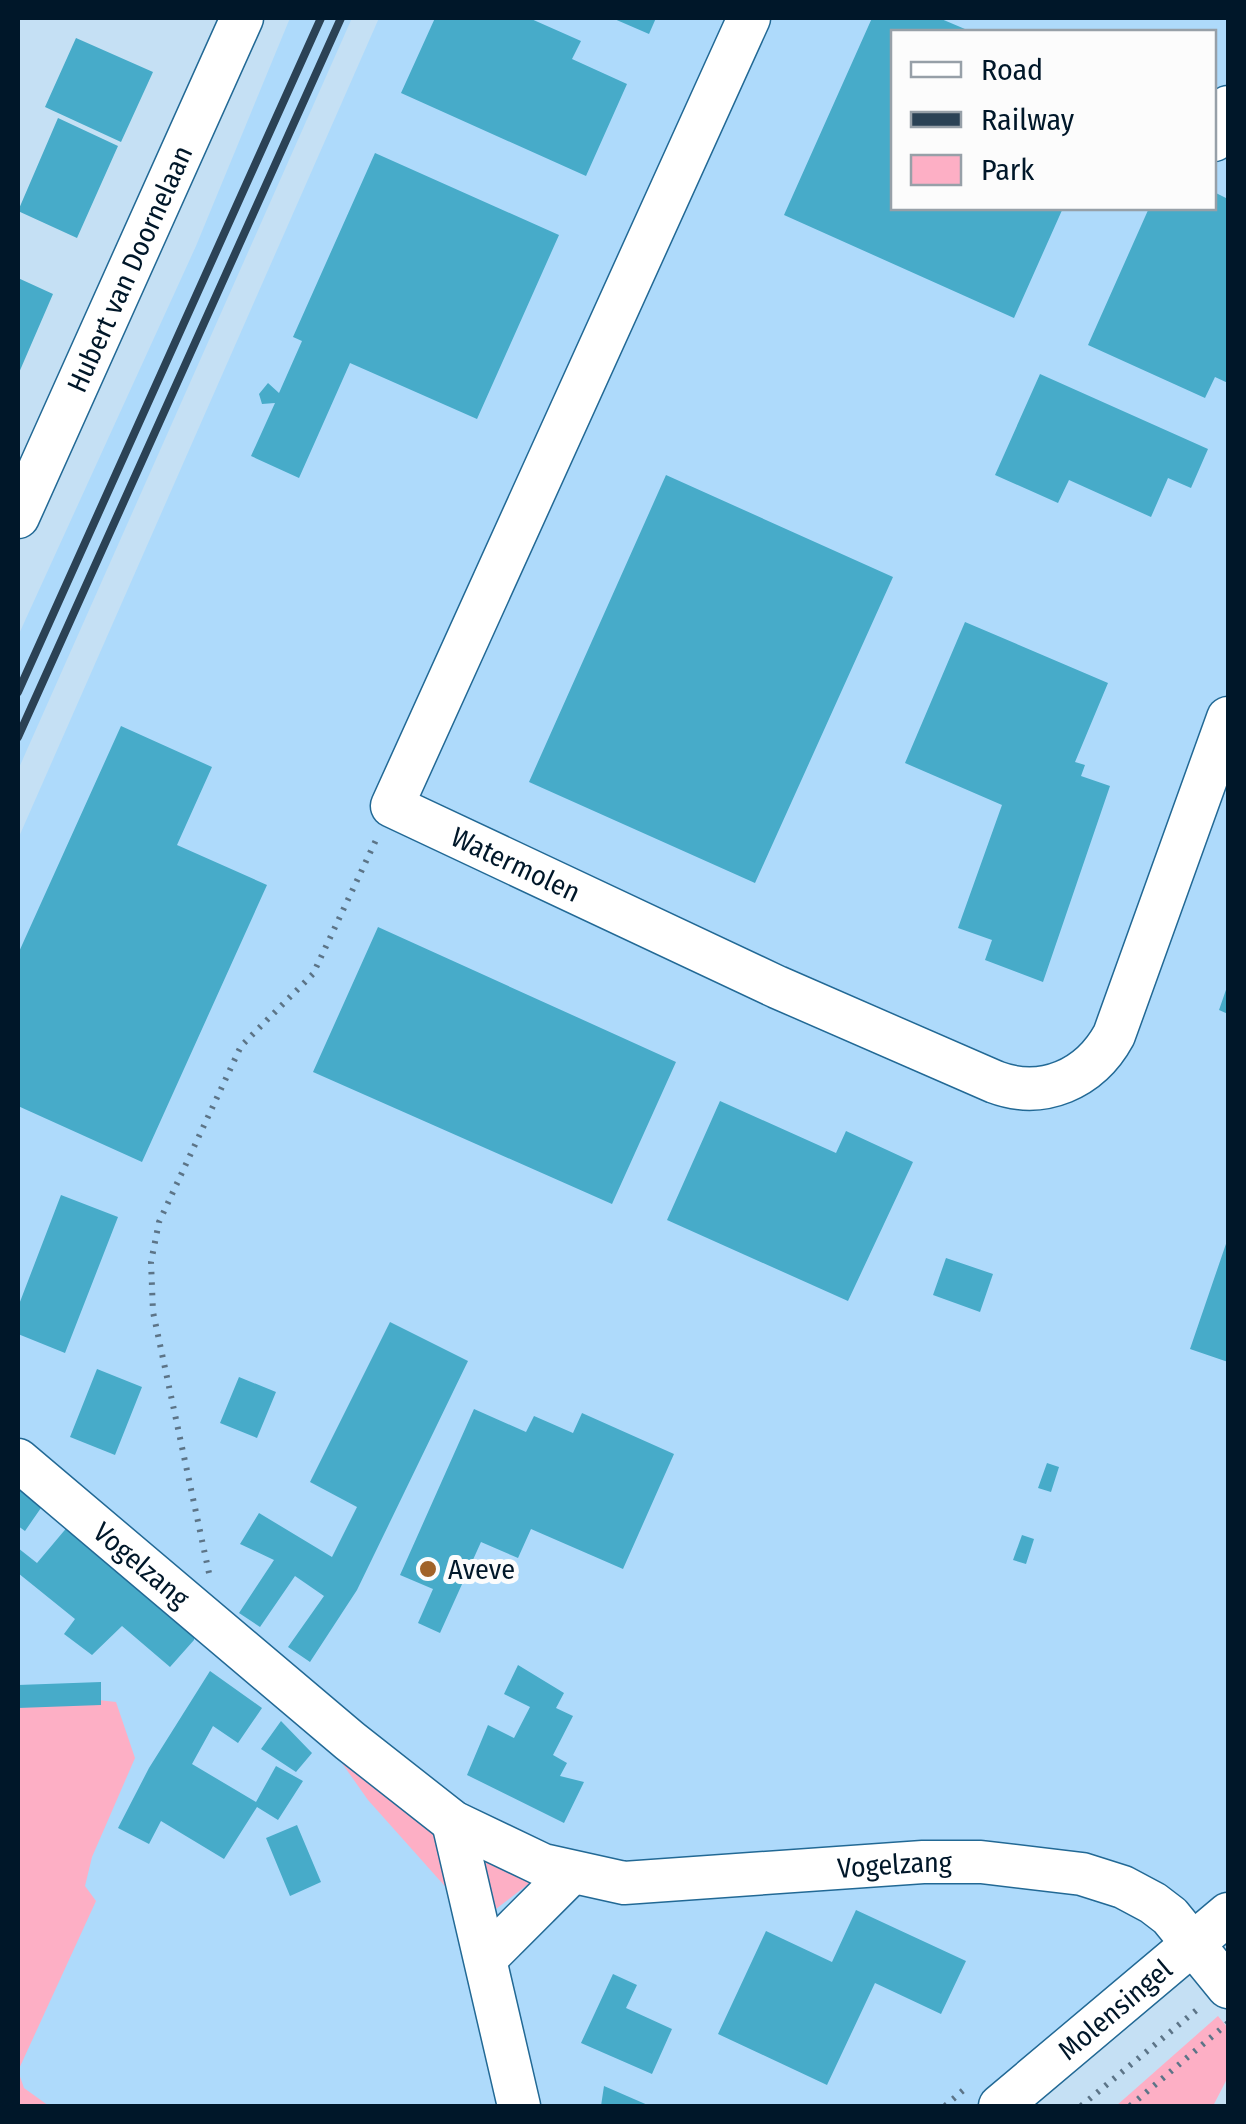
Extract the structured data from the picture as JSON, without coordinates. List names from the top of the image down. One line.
{"streets":{"street":["Hubert van Doornelaan","Watermolen","Vogelzang","Molensingel"]},"crossings":[["Vogelzang","Molensingel"]],"places":["Aveve"],"legend":["Road","Railway","Park"]}
